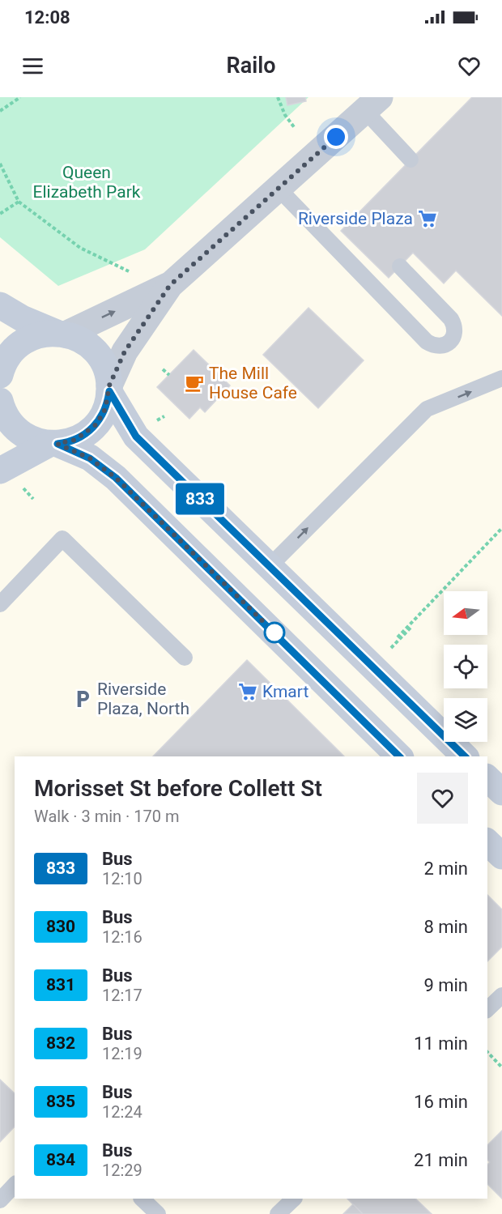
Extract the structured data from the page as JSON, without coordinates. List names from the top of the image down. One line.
{"parks":["Queen Elizabeth Park"],"places":{"supermarket":["Riverside Plaza","Kmart"],"cafe":["The Mill House Cafe"],"parking":["Riverside Plaza, North"]},"lines":["bus line 833"],"north":"left","page":{"status":"12:08","header":"Railo","on_map":"833","heading":["Morisset St before Collett St","Walk · 3 min · 170 m"],"list":[{"mark":"833","name":"Bus","note":"12:10","value":"2 min"},{"mark":"830","name":"Bus","note":"12:16","value":"8 min"},{"mark":"831","name":"Bus","note":"12:17","value":"9 min"},{"mark":"832","name":"Bus","note":"12:19","value":"11 min"},{"mark":"835","name":"Bus","note":"12:24","value":"16 min"},{"mark":"834","name":"Bus","note":"12:29","value":"21 min"}]}}
